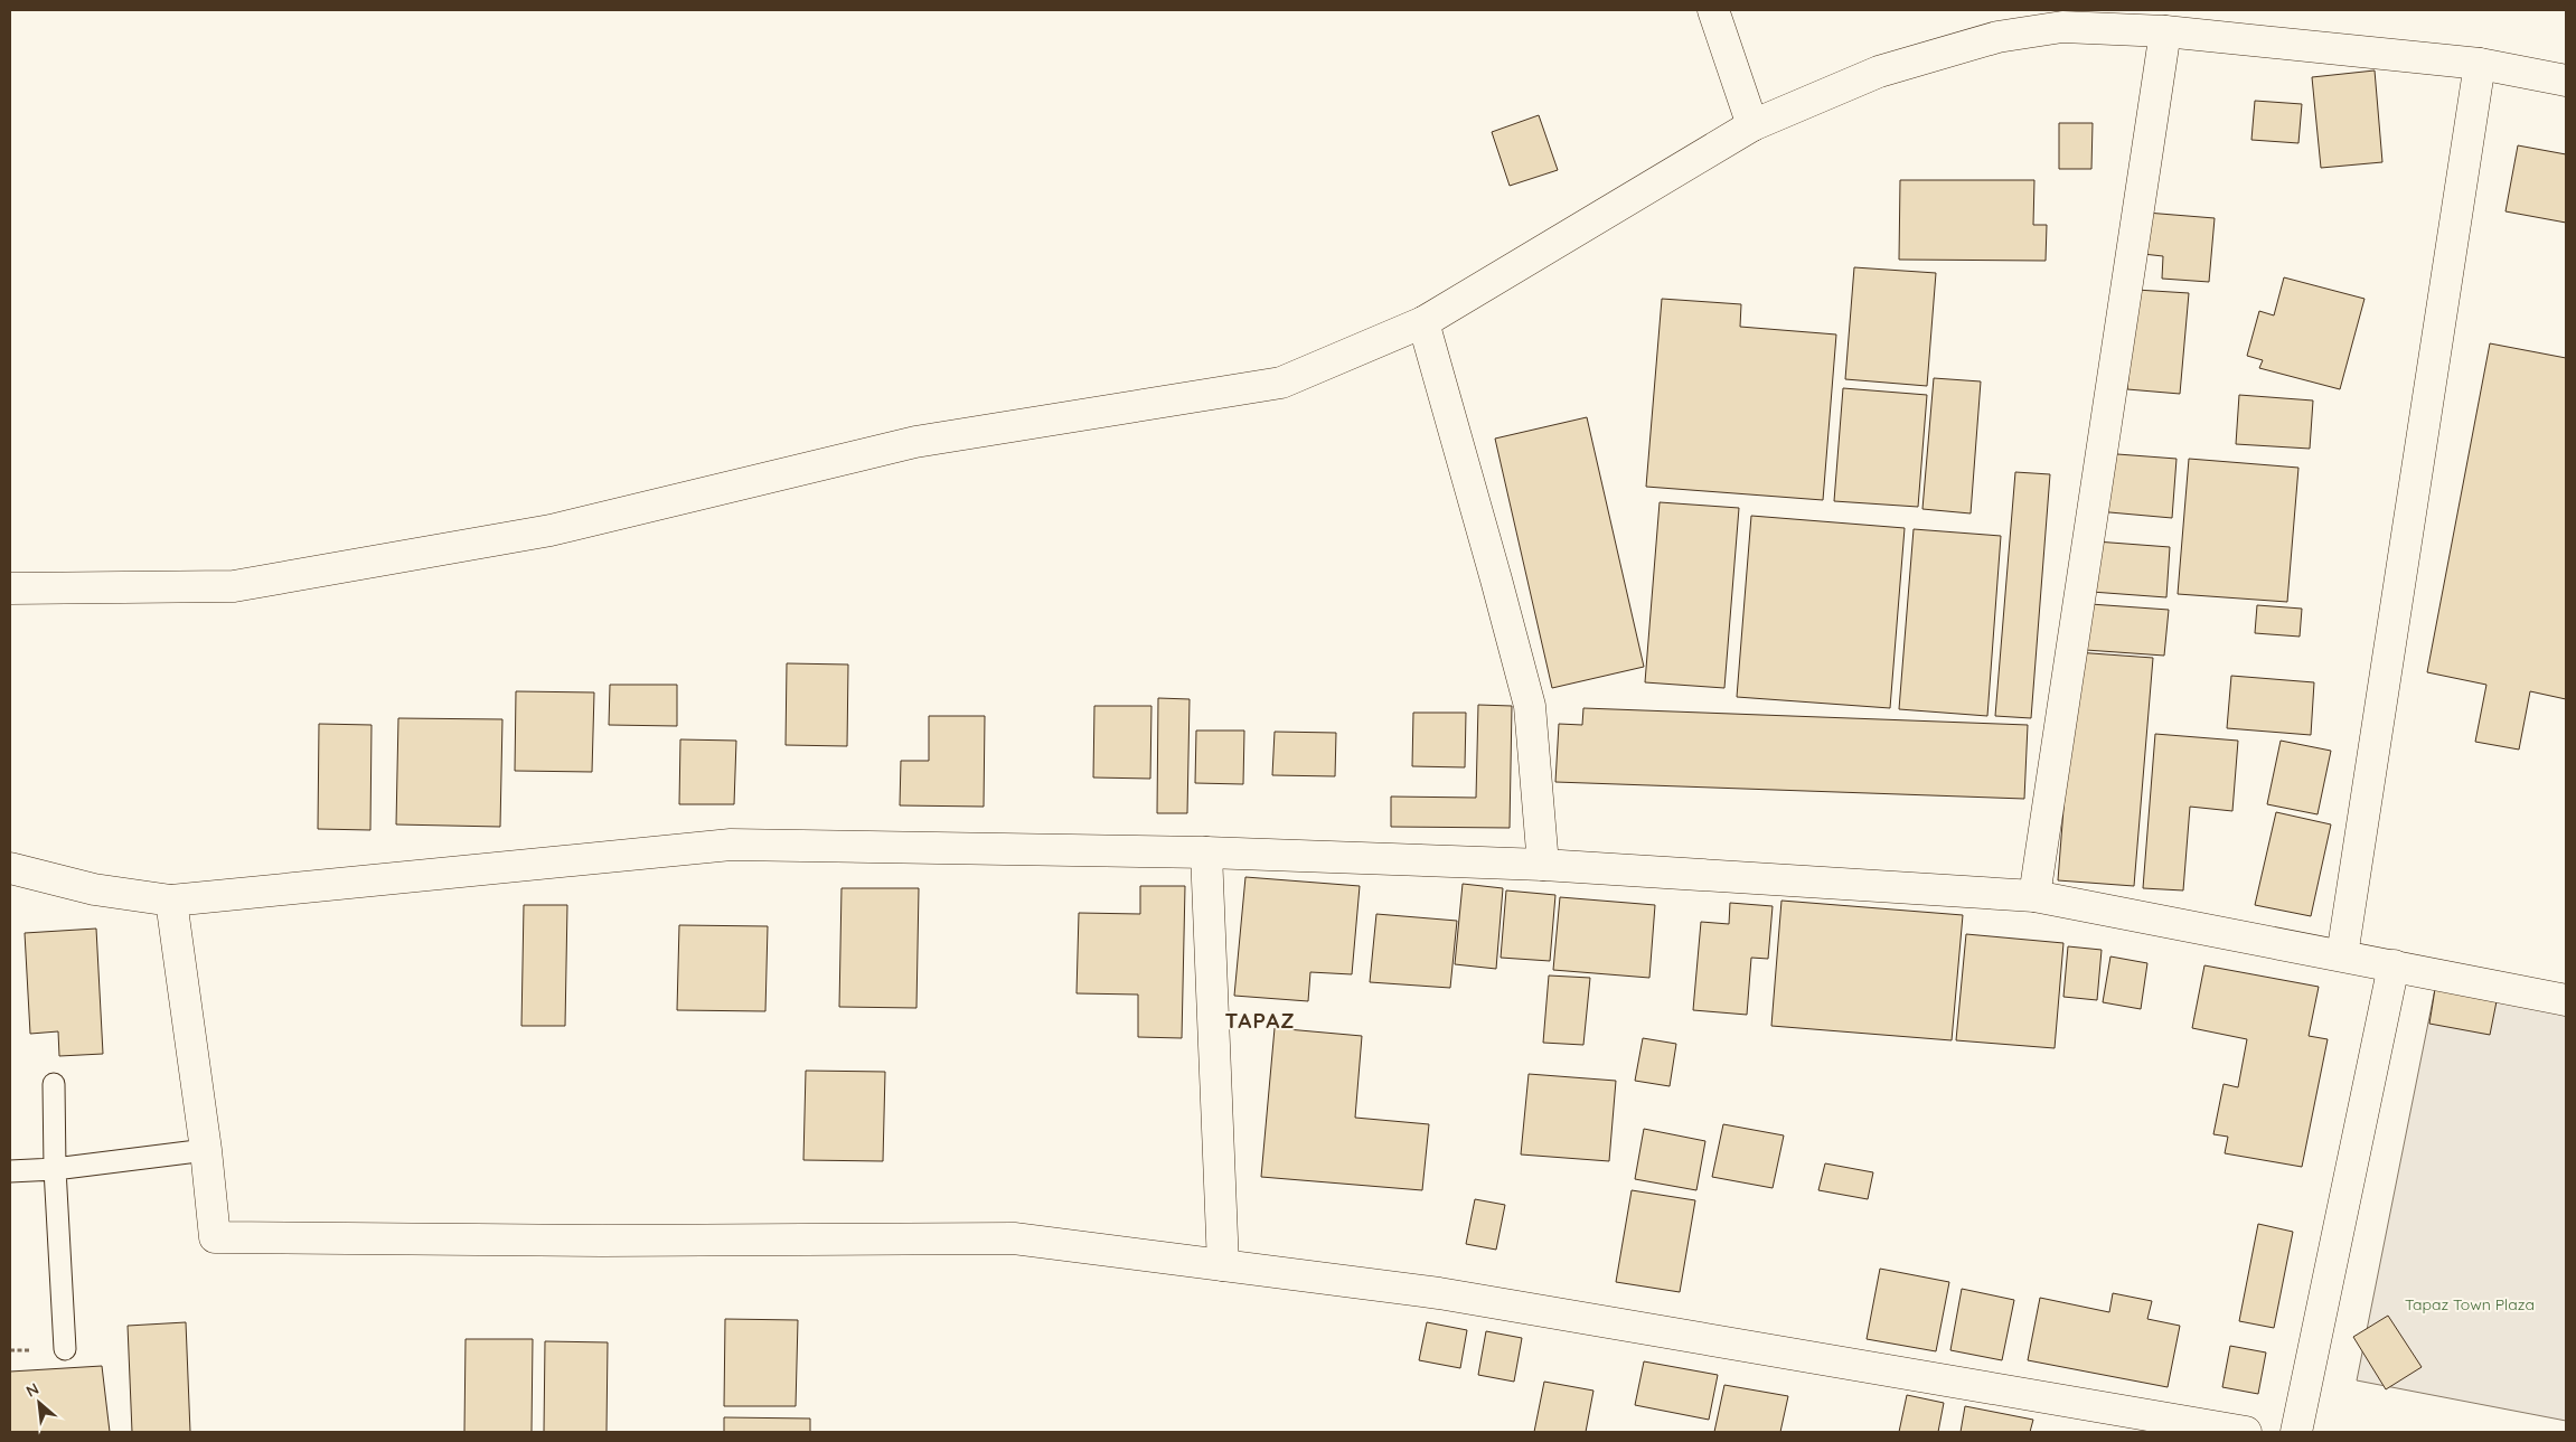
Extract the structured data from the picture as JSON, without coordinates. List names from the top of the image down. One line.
{"districts":["TAPAZ"],"parks":["Tapaz Town Plaza"],"north":"top left"}
